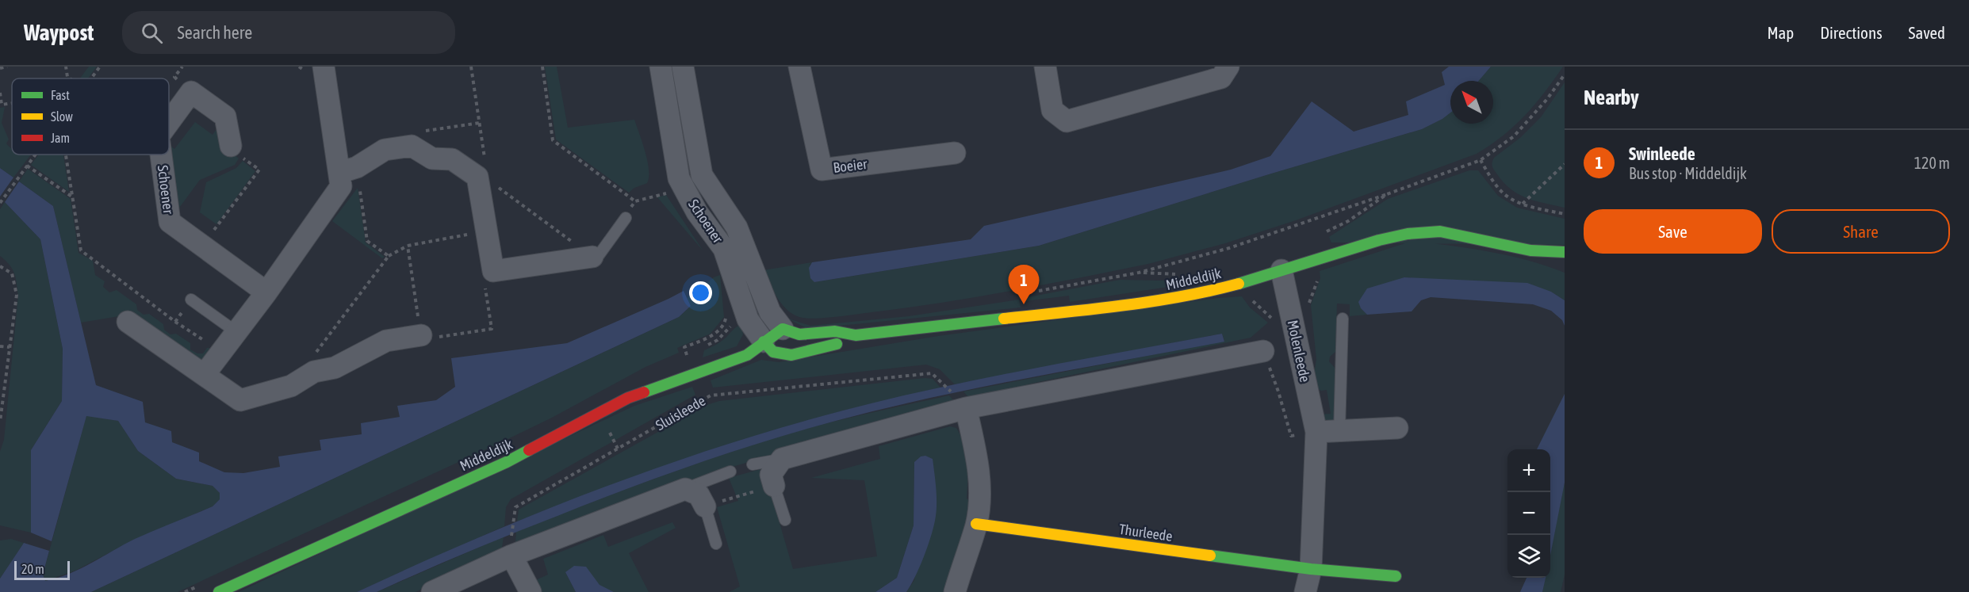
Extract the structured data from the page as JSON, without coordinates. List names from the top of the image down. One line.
{"streets":{"street":["Boeier","Schoener","Middeldijk","Molenleede","Thurleede"],"path":["Sluisleede"]},"crossings":[["Schoener","Middeldijk"],["Middeldijk","Molenleede"],["Molenleede","Thurleede"]],"legend":["Fast","Slow","Jam"],"scale_bar":"20 m","north":"top left","page":{"header":"Waypost","search":"Search here","nav":["Map","Directions","Saved"],"heading":"Nearby","list":[{"mark":"1","name":"Swinleede","note":"Bus stop · Middeldijk","value":"120 m"}],"buttons":["Save","Share"],"pins":"1","map_buttons":["+","−"],"scale":"20 m"}}
